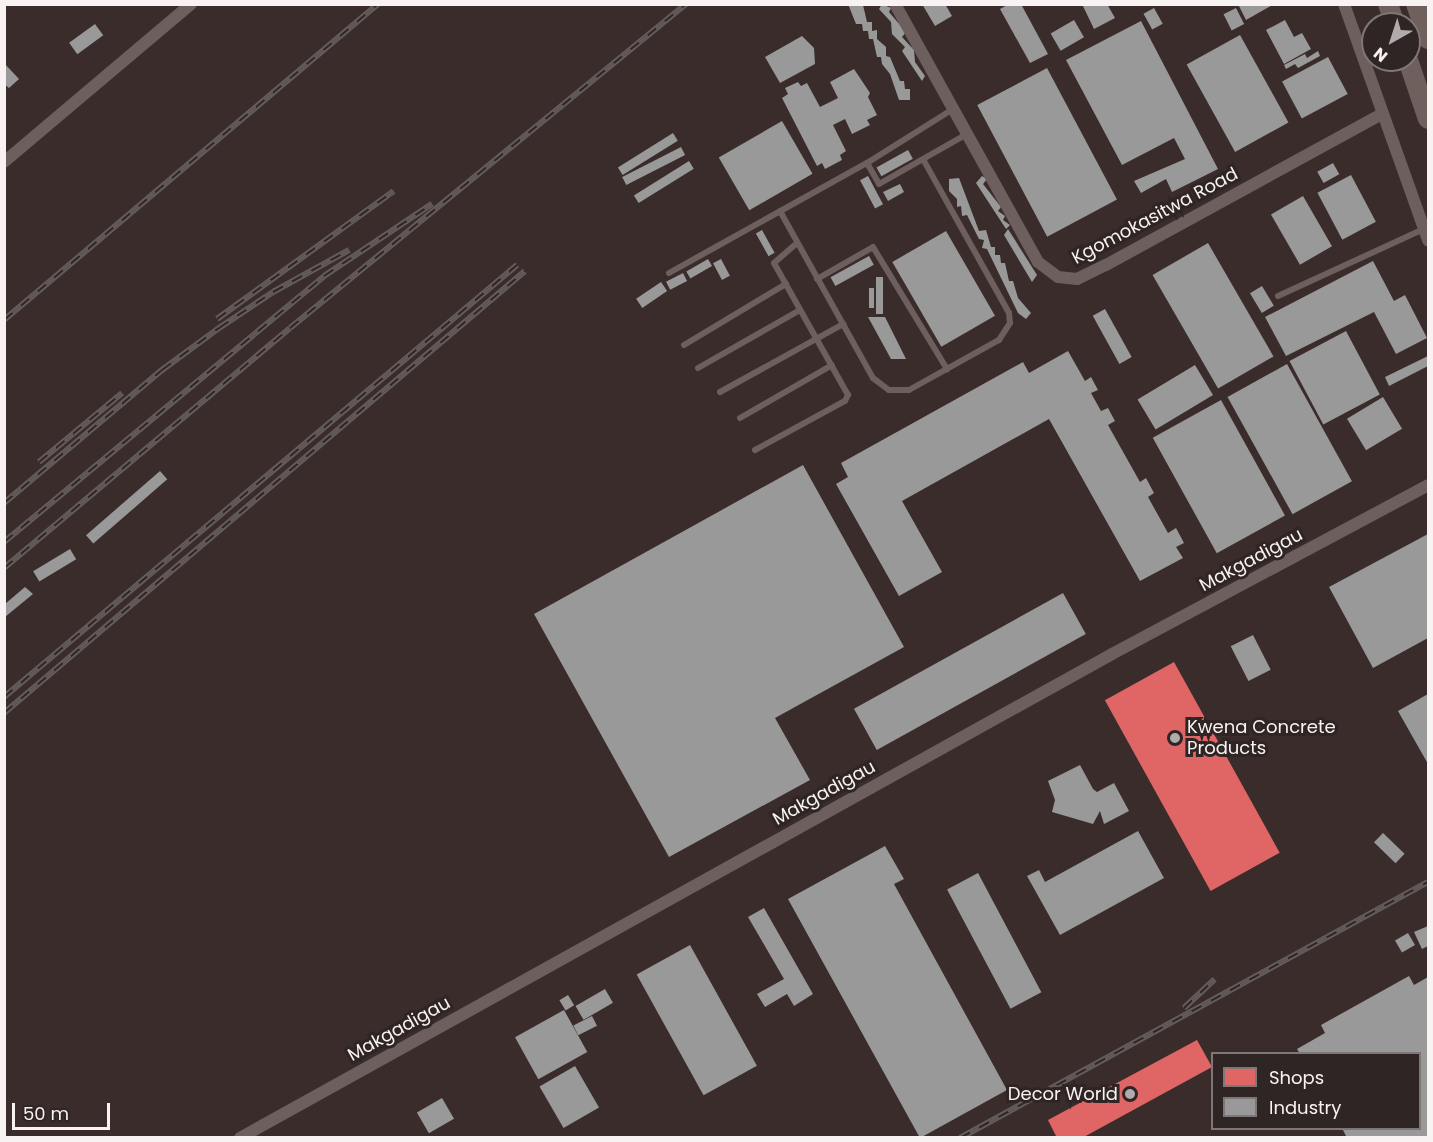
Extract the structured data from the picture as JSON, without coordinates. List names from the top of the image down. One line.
{"streets":{"street":["Kgomokasitwa Road","Makgadigau"]},"places":["Kwena Concrete Products","Decor World"],"legend":["Shops","Industry"],"scale_bar":"50 m","north":"bottom left"}
